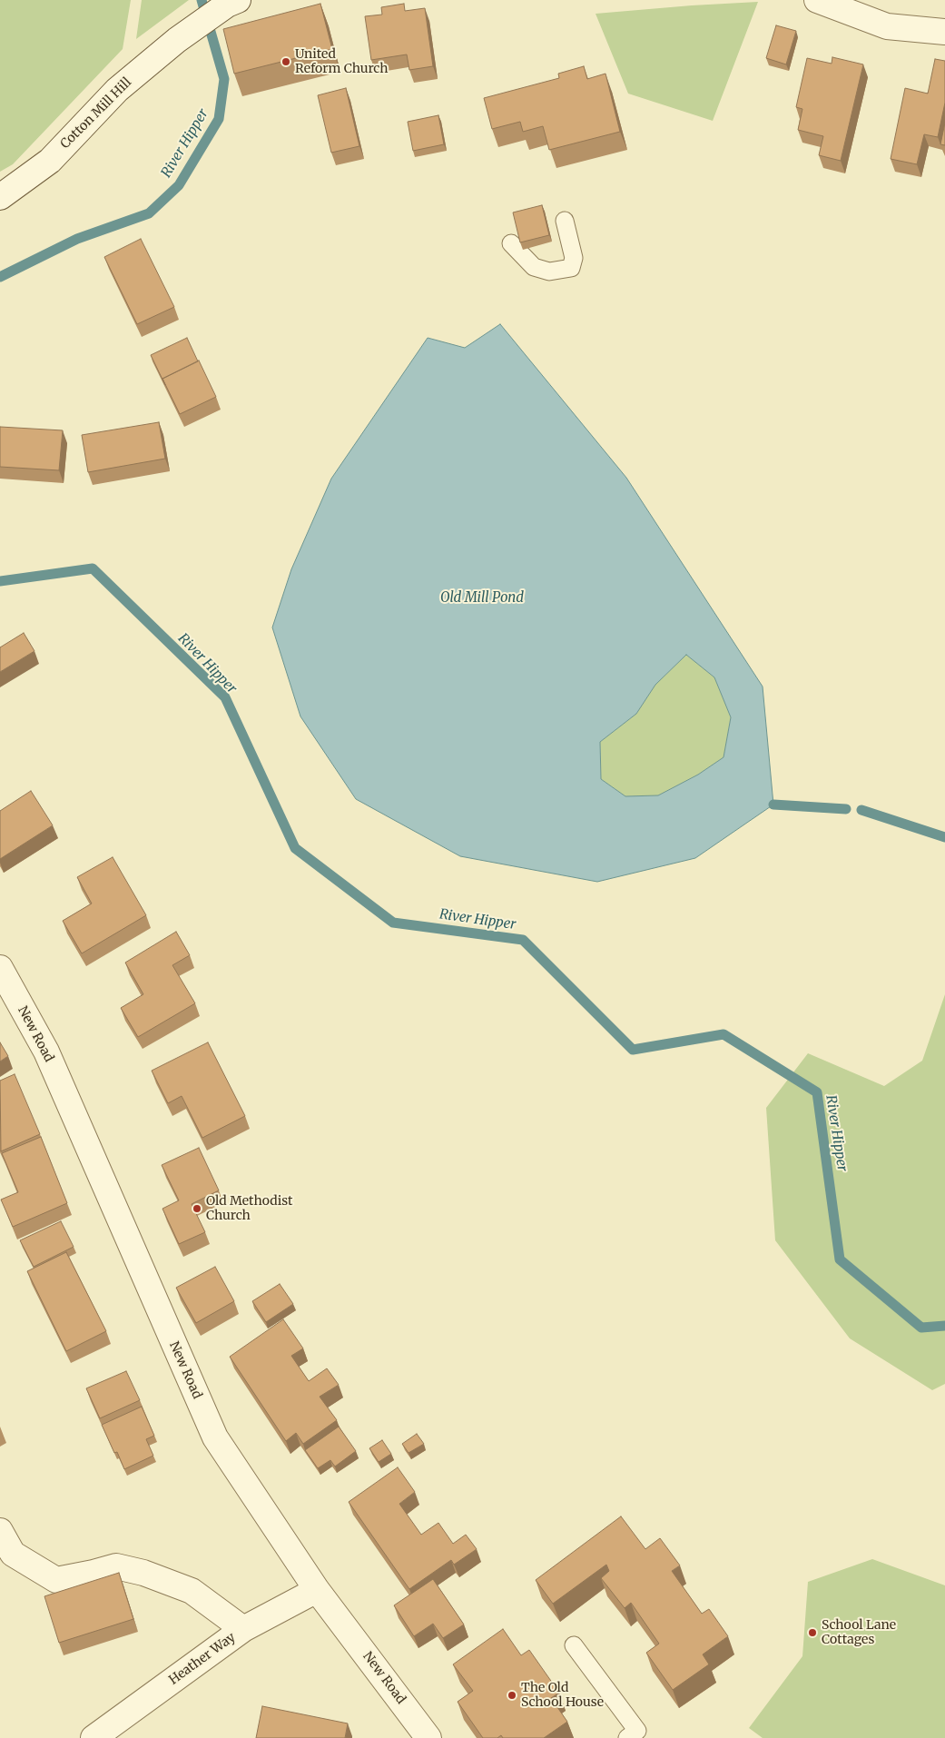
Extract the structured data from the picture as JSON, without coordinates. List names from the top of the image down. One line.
{"streets":{"street":["Cotton Mill Hill","New Road","Heather Way"]},"crossings":[["New Road","Heather Way"]],"water":["River Hipper","Old Mill Pond"],"places":["United Reform Church","Old Methodist Church","School Lane Cottages","The Old School House"]}
